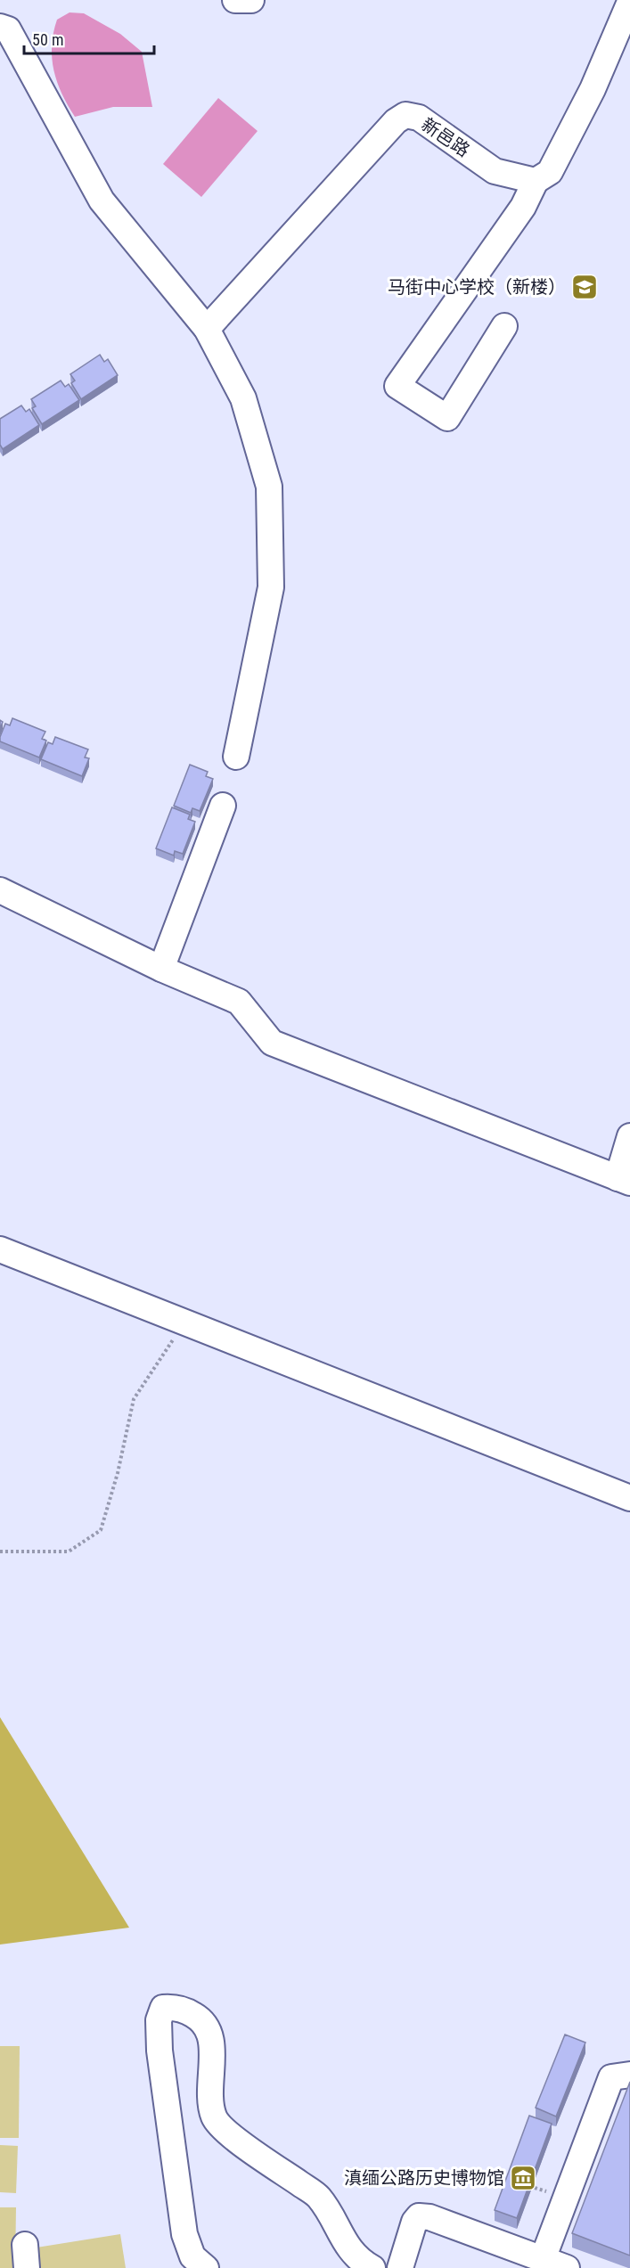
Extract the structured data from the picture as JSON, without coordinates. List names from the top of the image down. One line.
{"streets":{"street":["新邑路"]},"places":{"school or university":["马街中心学校（新楼）"],"museum":["滇缅公路历史博物馆"]},"scale_bar":"50 m"}
